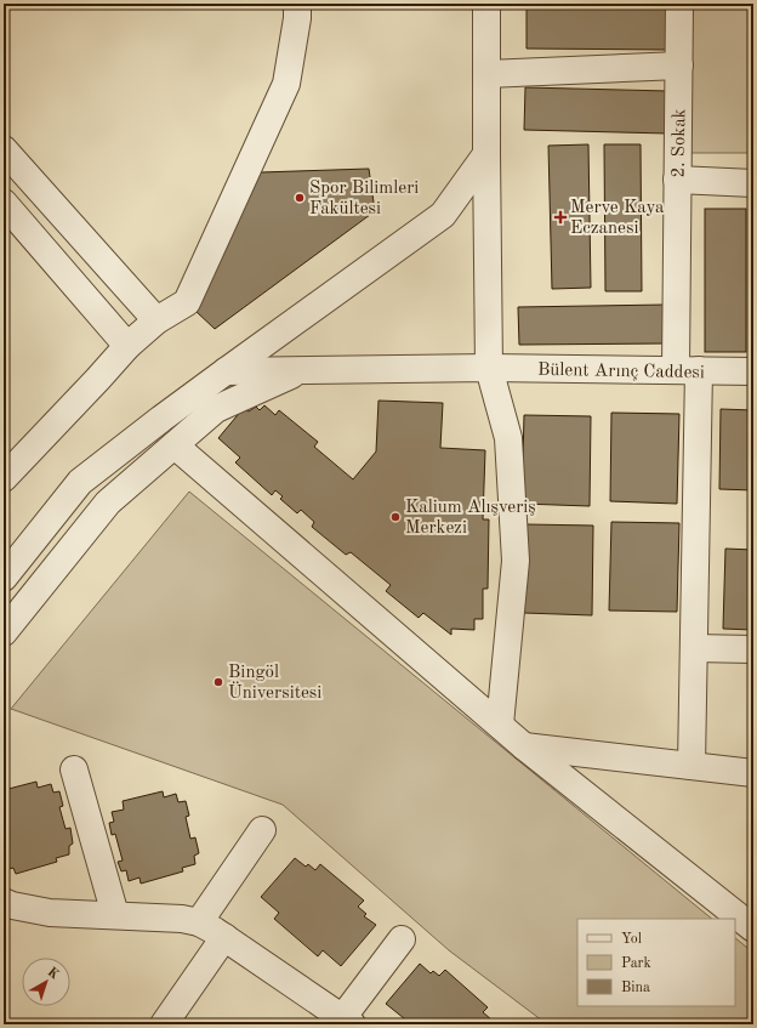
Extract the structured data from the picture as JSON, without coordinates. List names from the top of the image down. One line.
{"streets":{"street":["2. Sokak","Bülent Arınç Caddesi"]},"crossings":[["2. Sokak","Bülent Arınç Caddesi"]],"places":{"other":["Spor Bilimleri Fakültesi","Kalium Alışveriş Merkezi","Bingöl Üniversitesi"],"health":["Merve Kaya Eczanesi"]},"legend":["Yol","Park","Bina"],"north":"top right"}
